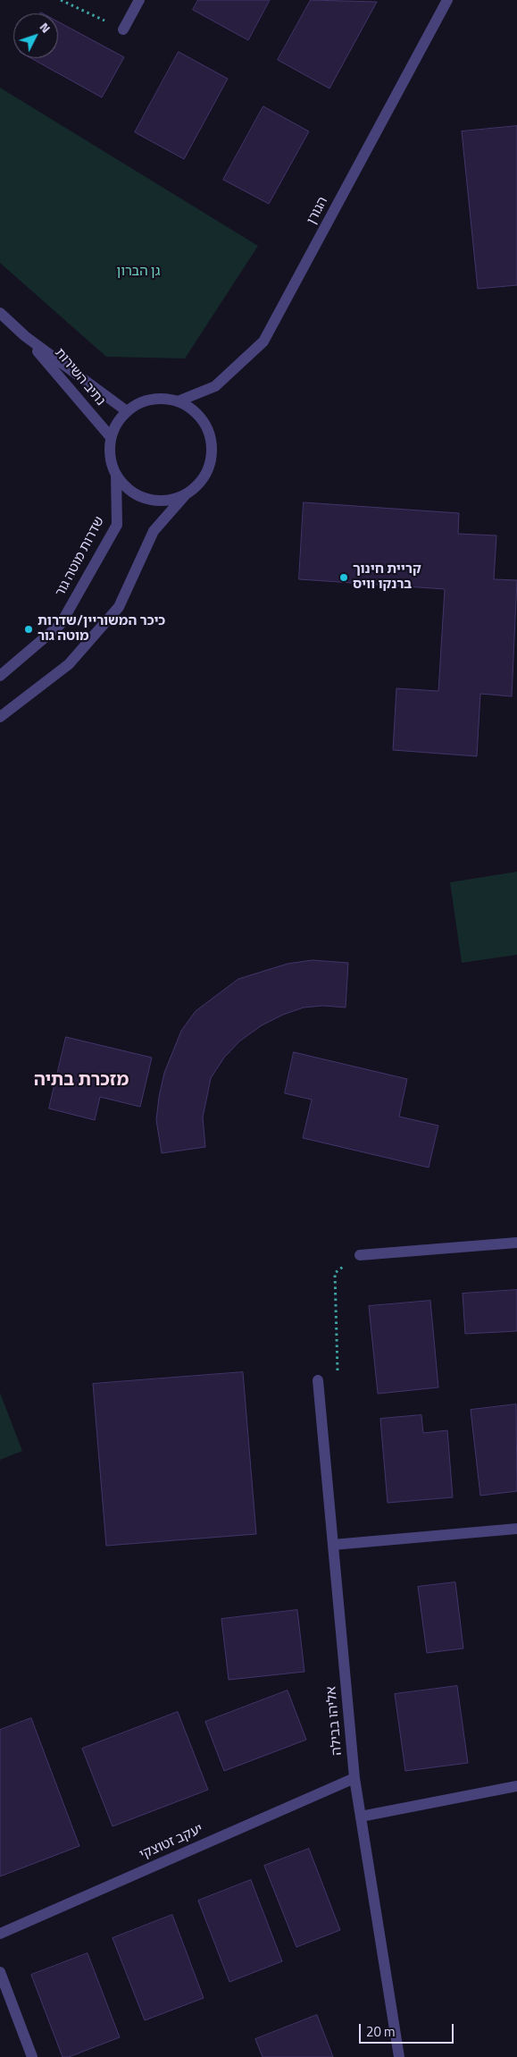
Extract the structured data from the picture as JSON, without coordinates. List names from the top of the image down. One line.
{"streets":{"street":["הגורן","נתיב השירות","שדרות מוטה גור","אליהו בבילה","יעקב זטוצקי"]},"crossings":[["הגורן","נתיב השירות"],["הגורן","שדרות מוטה גור"],["נתיב השירות","שדרות מוטה גור"],["אליהו בבילה","יעקב זטוצקי"]],"districts":["מזכרת בתיה"],"parks":["גן הברון"],"places":["קריית חינוך ברנקו וויס","כיכר המשוריין/שדרות מוטה גור"],"scale_bar":"20 m","north":"top right"}
